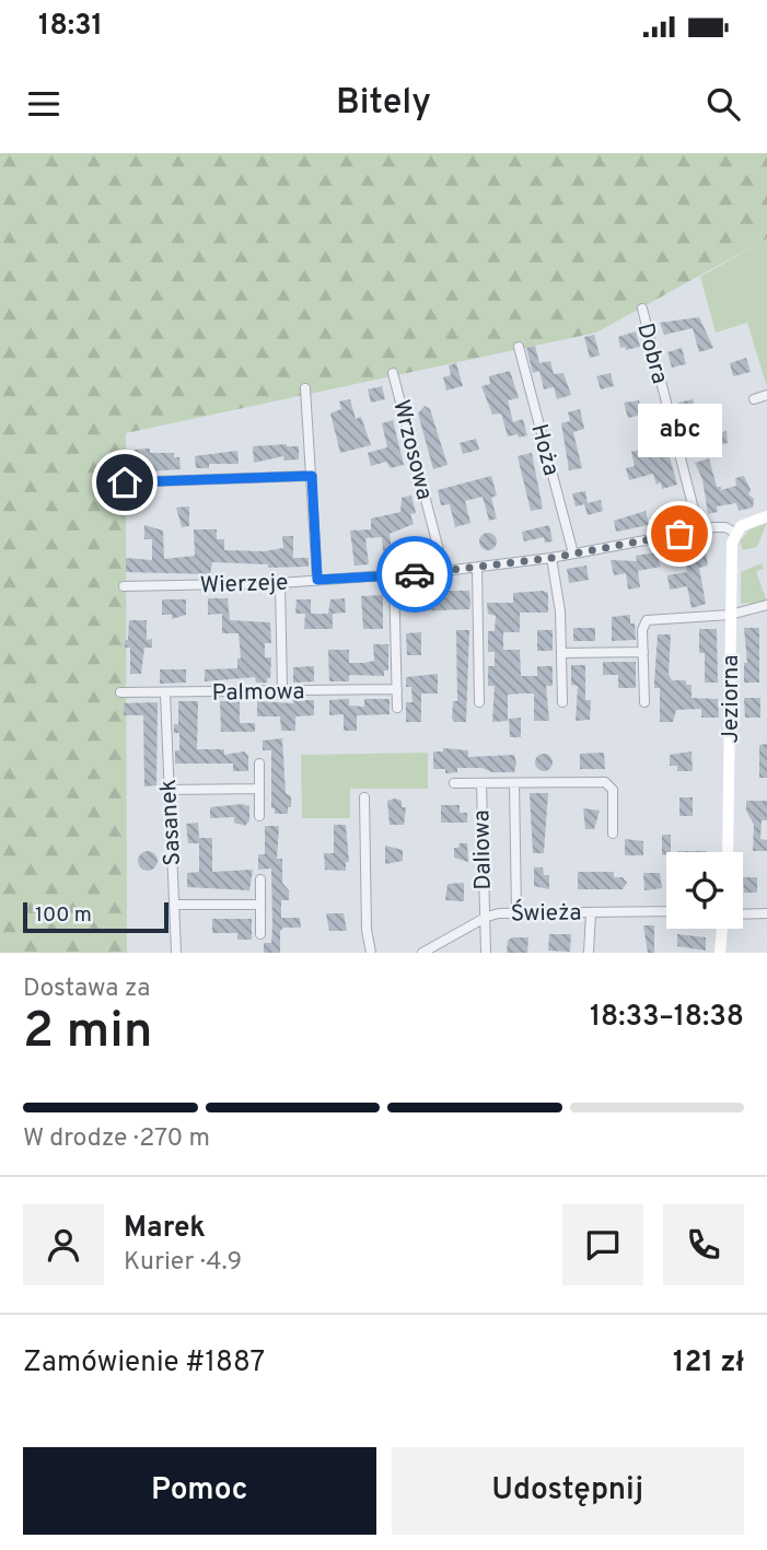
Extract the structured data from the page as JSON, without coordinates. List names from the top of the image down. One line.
{"streets":{"street":["Dobra","Wrzosowa","Hoża","Wierzeje","Palmowa","Jeziorna","Sasanek","Daliowa","Świeża"]},"crossings":[["Dobra","Wierzeje"],["Wrzosowa","Wierzeje"],["Hoża","Wierzeje"],["Wierzeje","Jeziorna"],["Palmowa","Sasanek"],["Daliowa","Świeża"]],"places":["abc"],"scale_bar":"100 m","page":{"status":"18:31","header":"Bitely","bubble":"abc","scale":"100 m","heading":["2 min","Dostawa za","18:33–18:38"],"panel":["Marek","Kurier · 4.9","Zamówienie #1887","121 zł"],"bar":"W drodze · 270 m","buttons":["Pomoc","Udostępnij"]}}
